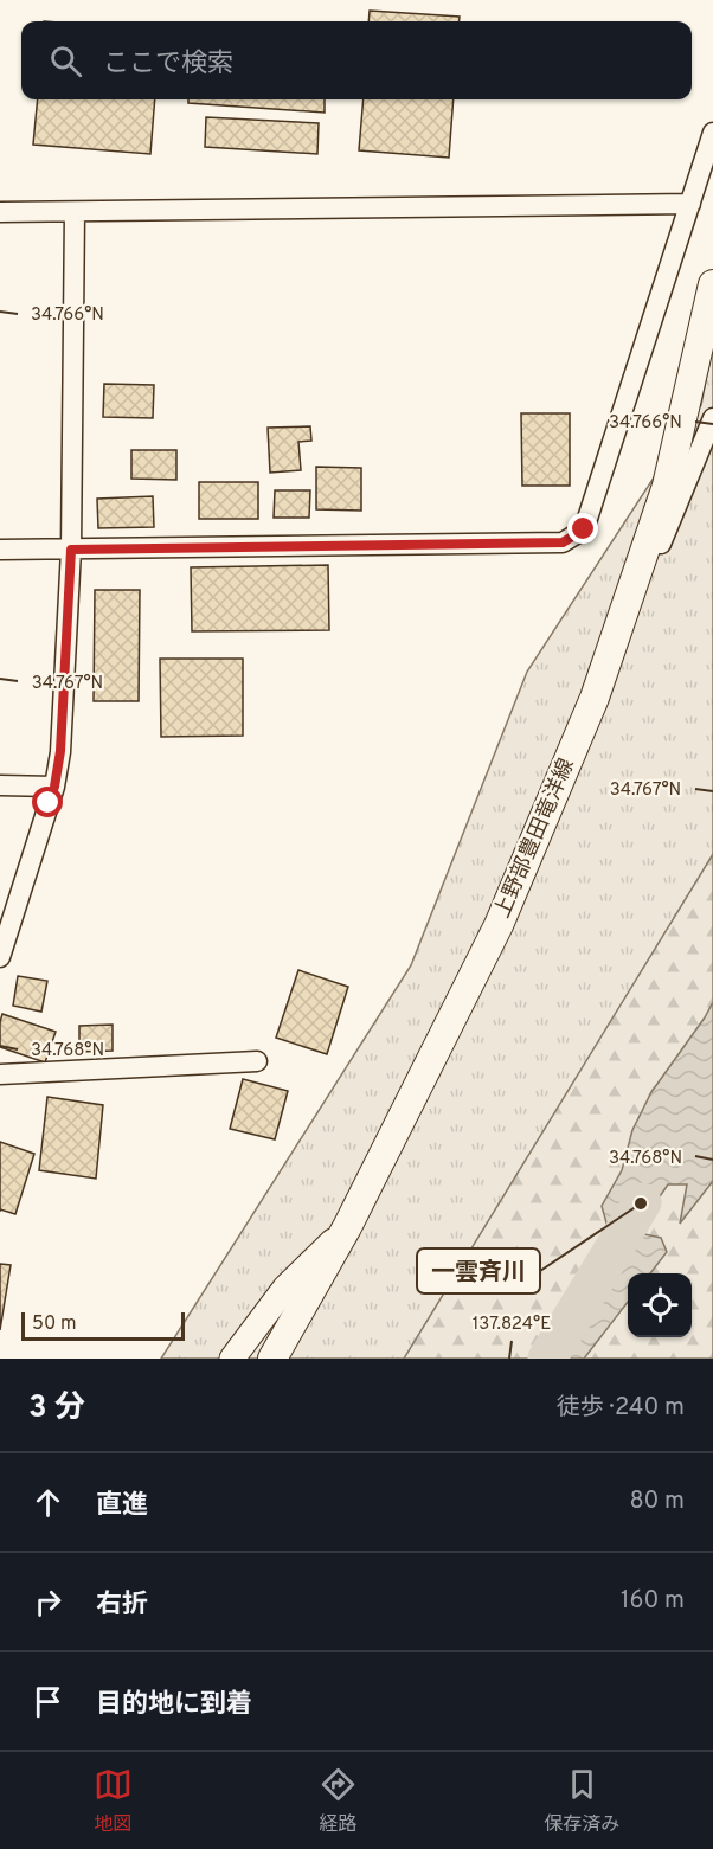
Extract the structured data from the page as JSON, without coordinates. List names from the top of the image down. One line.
{"streets":{"main road":["上野部豊田竜洋線"]},"places":["一雲斉川"],"scale_bar":"50 m","page":{"search":"ここで検索","scale":"50 m","heading":["3 分","徒歩 · 240 m"],"list":[["直進","80 m"],["右折","160 m"],"目的地に到着"],"nav":["地図","経路","保存済み"]},"coordinates":["34.766°N","34.767°N","34.768°N","137.824°E"]}
